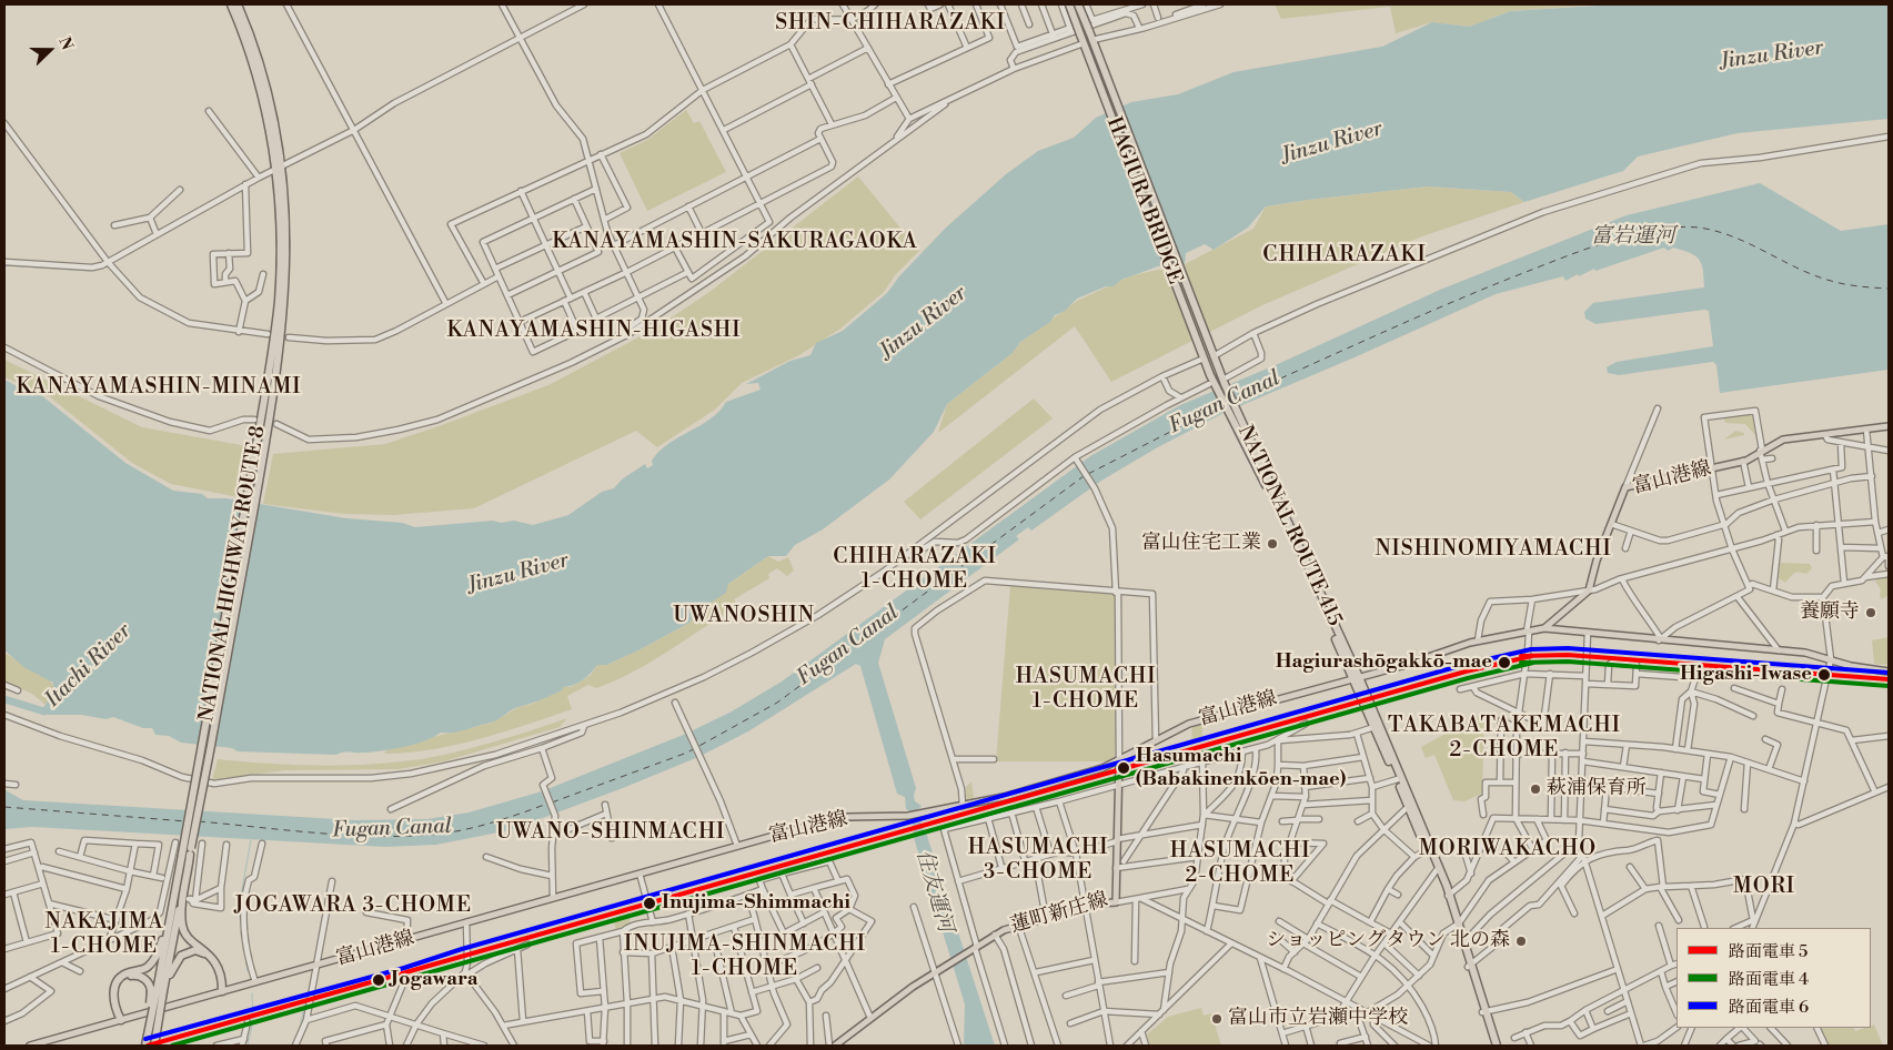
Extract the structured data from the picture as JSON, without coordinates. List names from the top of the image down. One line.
{"streets":{"highway":["HAGIURA BRIDGE","NATIONAL ROUTE 415","NATIONAL HIGHWAY ROUTE 8"],"main road":["富山港線","蓮町新庄線"]},"crossings":[["HAGIURA BRIDGE","NATIONAL ROUTE 415"],["富山港線","NATIONAL ROUTE 415"],["富山港線","蓮町新庄線"]],"districts":["SHIN-CHIHARAZAKI","KANAYAMASHIN-SAKURAGAOKA","CHIHARAZAKI","KANAYAMASHIN-HIGASHI","KANAYAMASHIN-MINAMI","NISHINOMIYAMACHI","CHIHARAZAKI 1-CHOME","UWANOSHIN","HASUMACHI 1-CHOME","TAKABATAKEMACHI 2-CHOME","UWANO-SHINMACHI","HASUMACHI 3-CHOME","MORIWAKACHO","HASUMACHI 2-CHOME","MORI","JOGAWARA 3-CHOME","NAKAJIMA 1-CHOME","INUJIMA-SHINMACHI 1-CHOME"],"water":["Jinzu River","富岩運河","Fugan Canal","Itachi River","住友運河"],"places":["富山住宅工業","養願寺","Hagiurashōgakkō-mae","Higashi-Iwase","Hasumachi (Babakinenkōen-mae)","萩浦保育所","Inujima-Shimmachi","ショッピングタウン 北の森","Jogawara","富山市立岩瀬中学校"],"lines":["tram line 6","tram line 5","tram line 4"],"legend":["路面電車 5","路面電車 4","路面電車 6"],"north":"right"}
